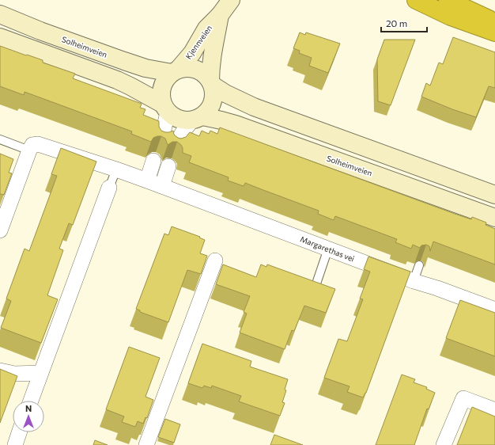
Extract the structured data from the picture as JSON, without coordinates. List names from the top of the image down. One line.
{"streets":{"main road":["Kjennveien","Solheimveien"],"street":["Margarethas vei"]},"crossings":[["Kjennveien","Solheimveien"]],"scale_bar":"20 m","north":"top"}
